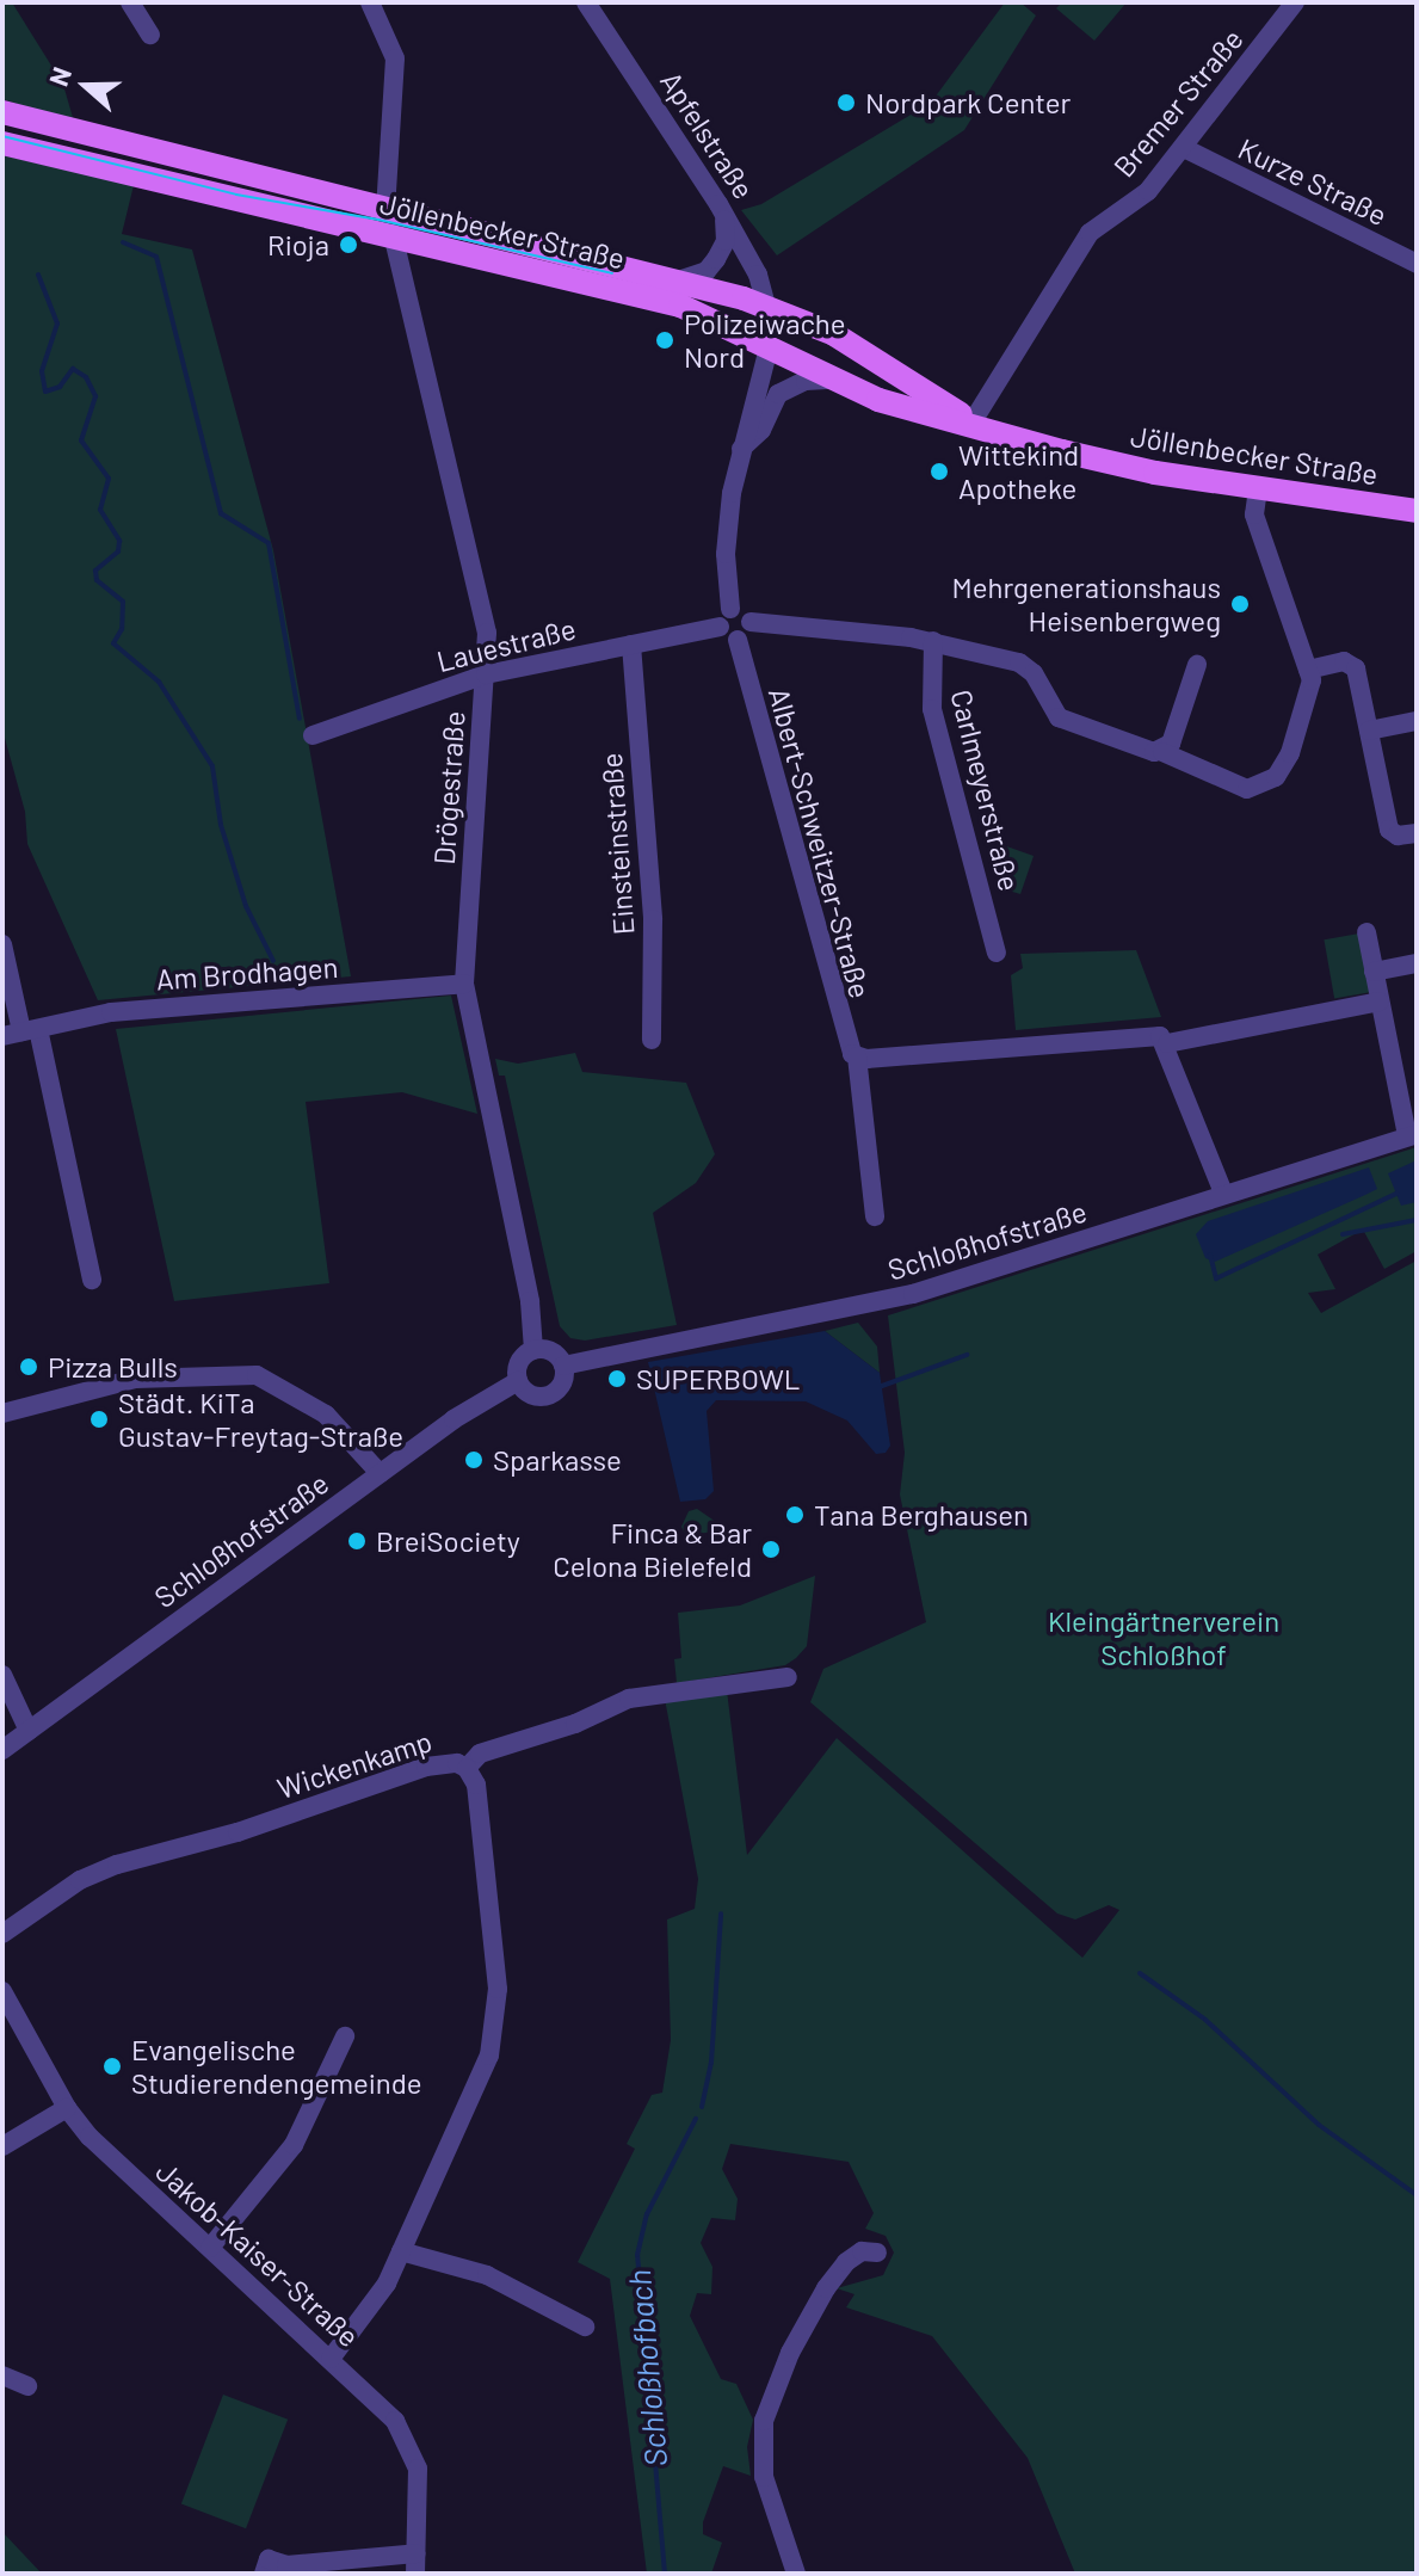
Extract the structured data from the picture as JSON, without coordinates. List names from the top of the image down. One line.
{"streets":{"main road":["Jöllenbecker Straße"],"street":["Bremer Straße","Apfelstraße","Kurze Straße","Lauestraße","Drögestraße","Carlmeyerstraße","Albert-Schweitzer-Straße","Einsteinstraße","Am Brodhagen","Schloßhofstraße","Wickenkamp","Jakob-Kaiser-Straße"]},"crossings":[["Bremer Straße","Kurze Straße"],["Bremer Straße","Jöllenbecker Straße"],["Apfelstraße","Jöllenbecker Straße"],["Jöllenbecker Straße","Drögestraße"],["Lauestraße","Drögestraße"],["Lauestraße","Einsteinstraße"],["Drögestraße","Am Brodhagen"],["Drögestraße","Schloßhofstraße"]],"water":["Schloßhofbach"],"parks":["Kleingärtnerverein Schloßhof"],"places":["Nordpark Center","Rioja","Polizeiwache Nord","Wittekind Apotheke","Mehrgenerationshaus Heisenbergweg","Pizza Bulls","SUPERBOWL","Städt. KiTa Gustav-Freytag-Straße","Sparkasse","Tana Berghausen","BreiSociety","Finca & Bar Celona Bielefeld","Evangelische Studierendengemeinde"],"north":"left"}
